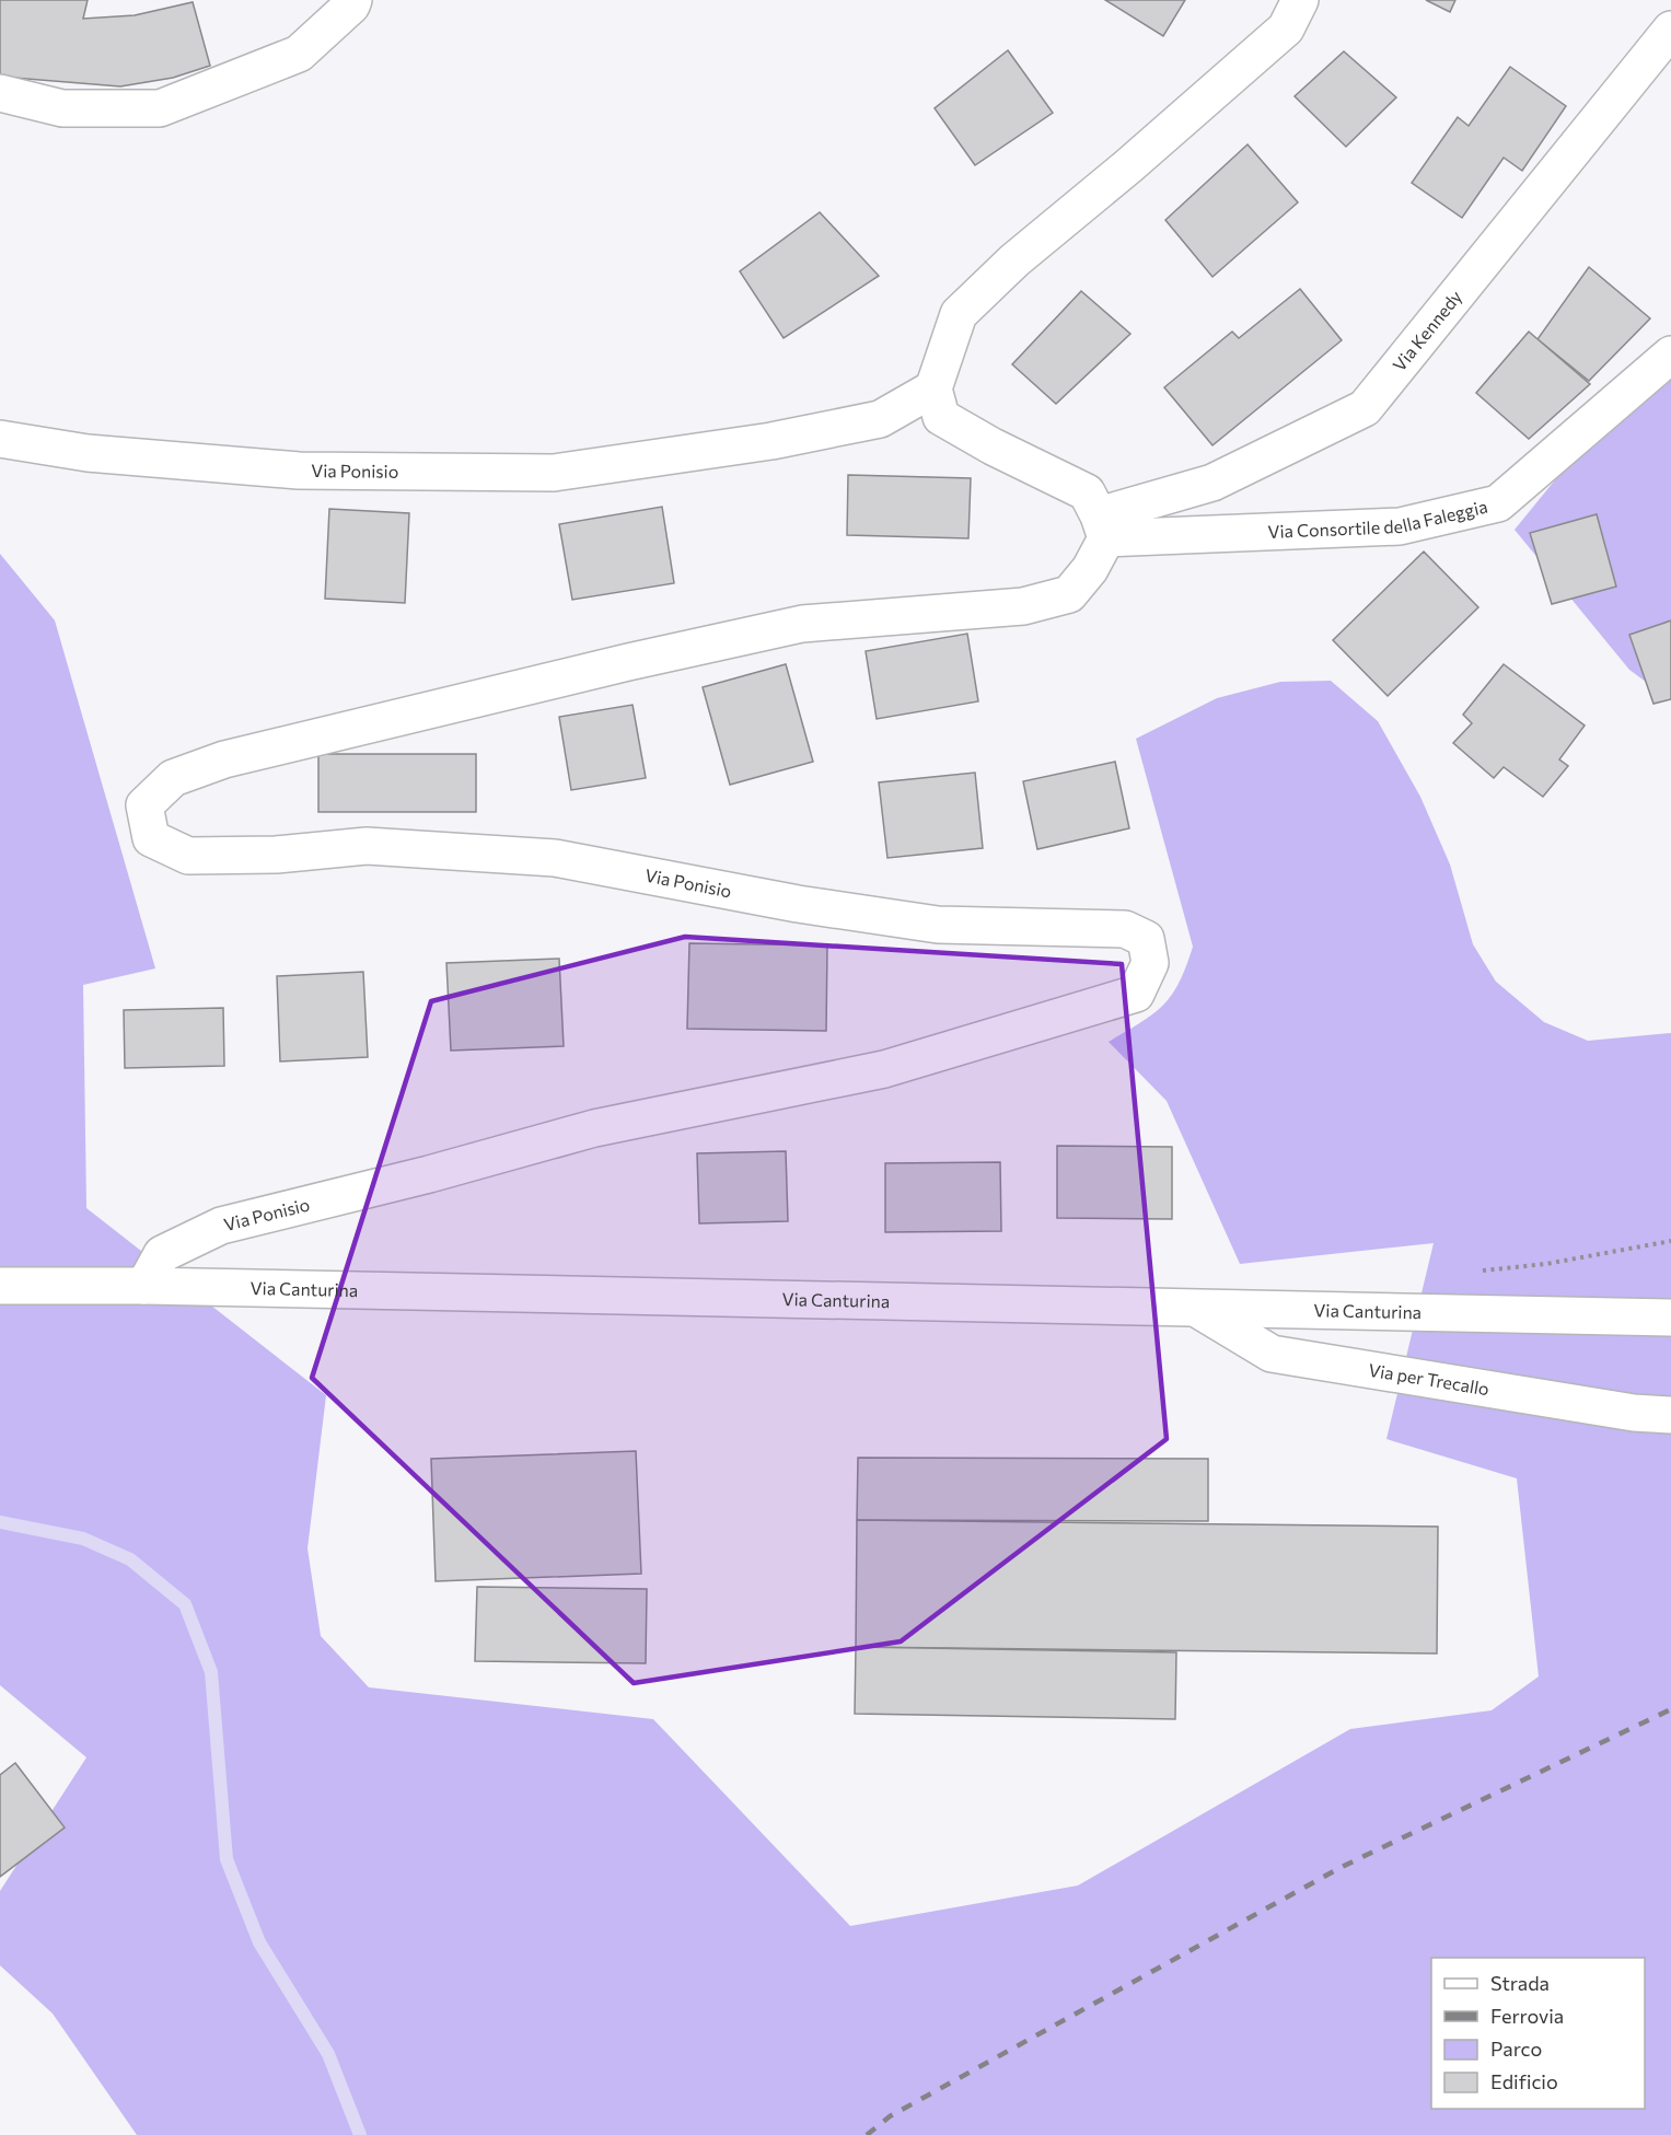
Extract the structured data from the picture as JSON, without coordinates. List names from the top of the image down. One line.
{"streets":{"street":["Via Kennedy","Via Ponisio","Via Consortile della Faleggia","Via Canturina","Via per Trecallo"]},"crossings":[["Via Kennedy","Via Ponisio"],["Via Kennedy","Via Consortile della Faleggia"],["Via Ponisio","Via Consortile della Faleggia"],["Via Ponisio","Via Canturina"],["Via Canturina","Via per Trecallo"]],"legend":["Strada","Ferrovia","Parco","Edificio"]}
